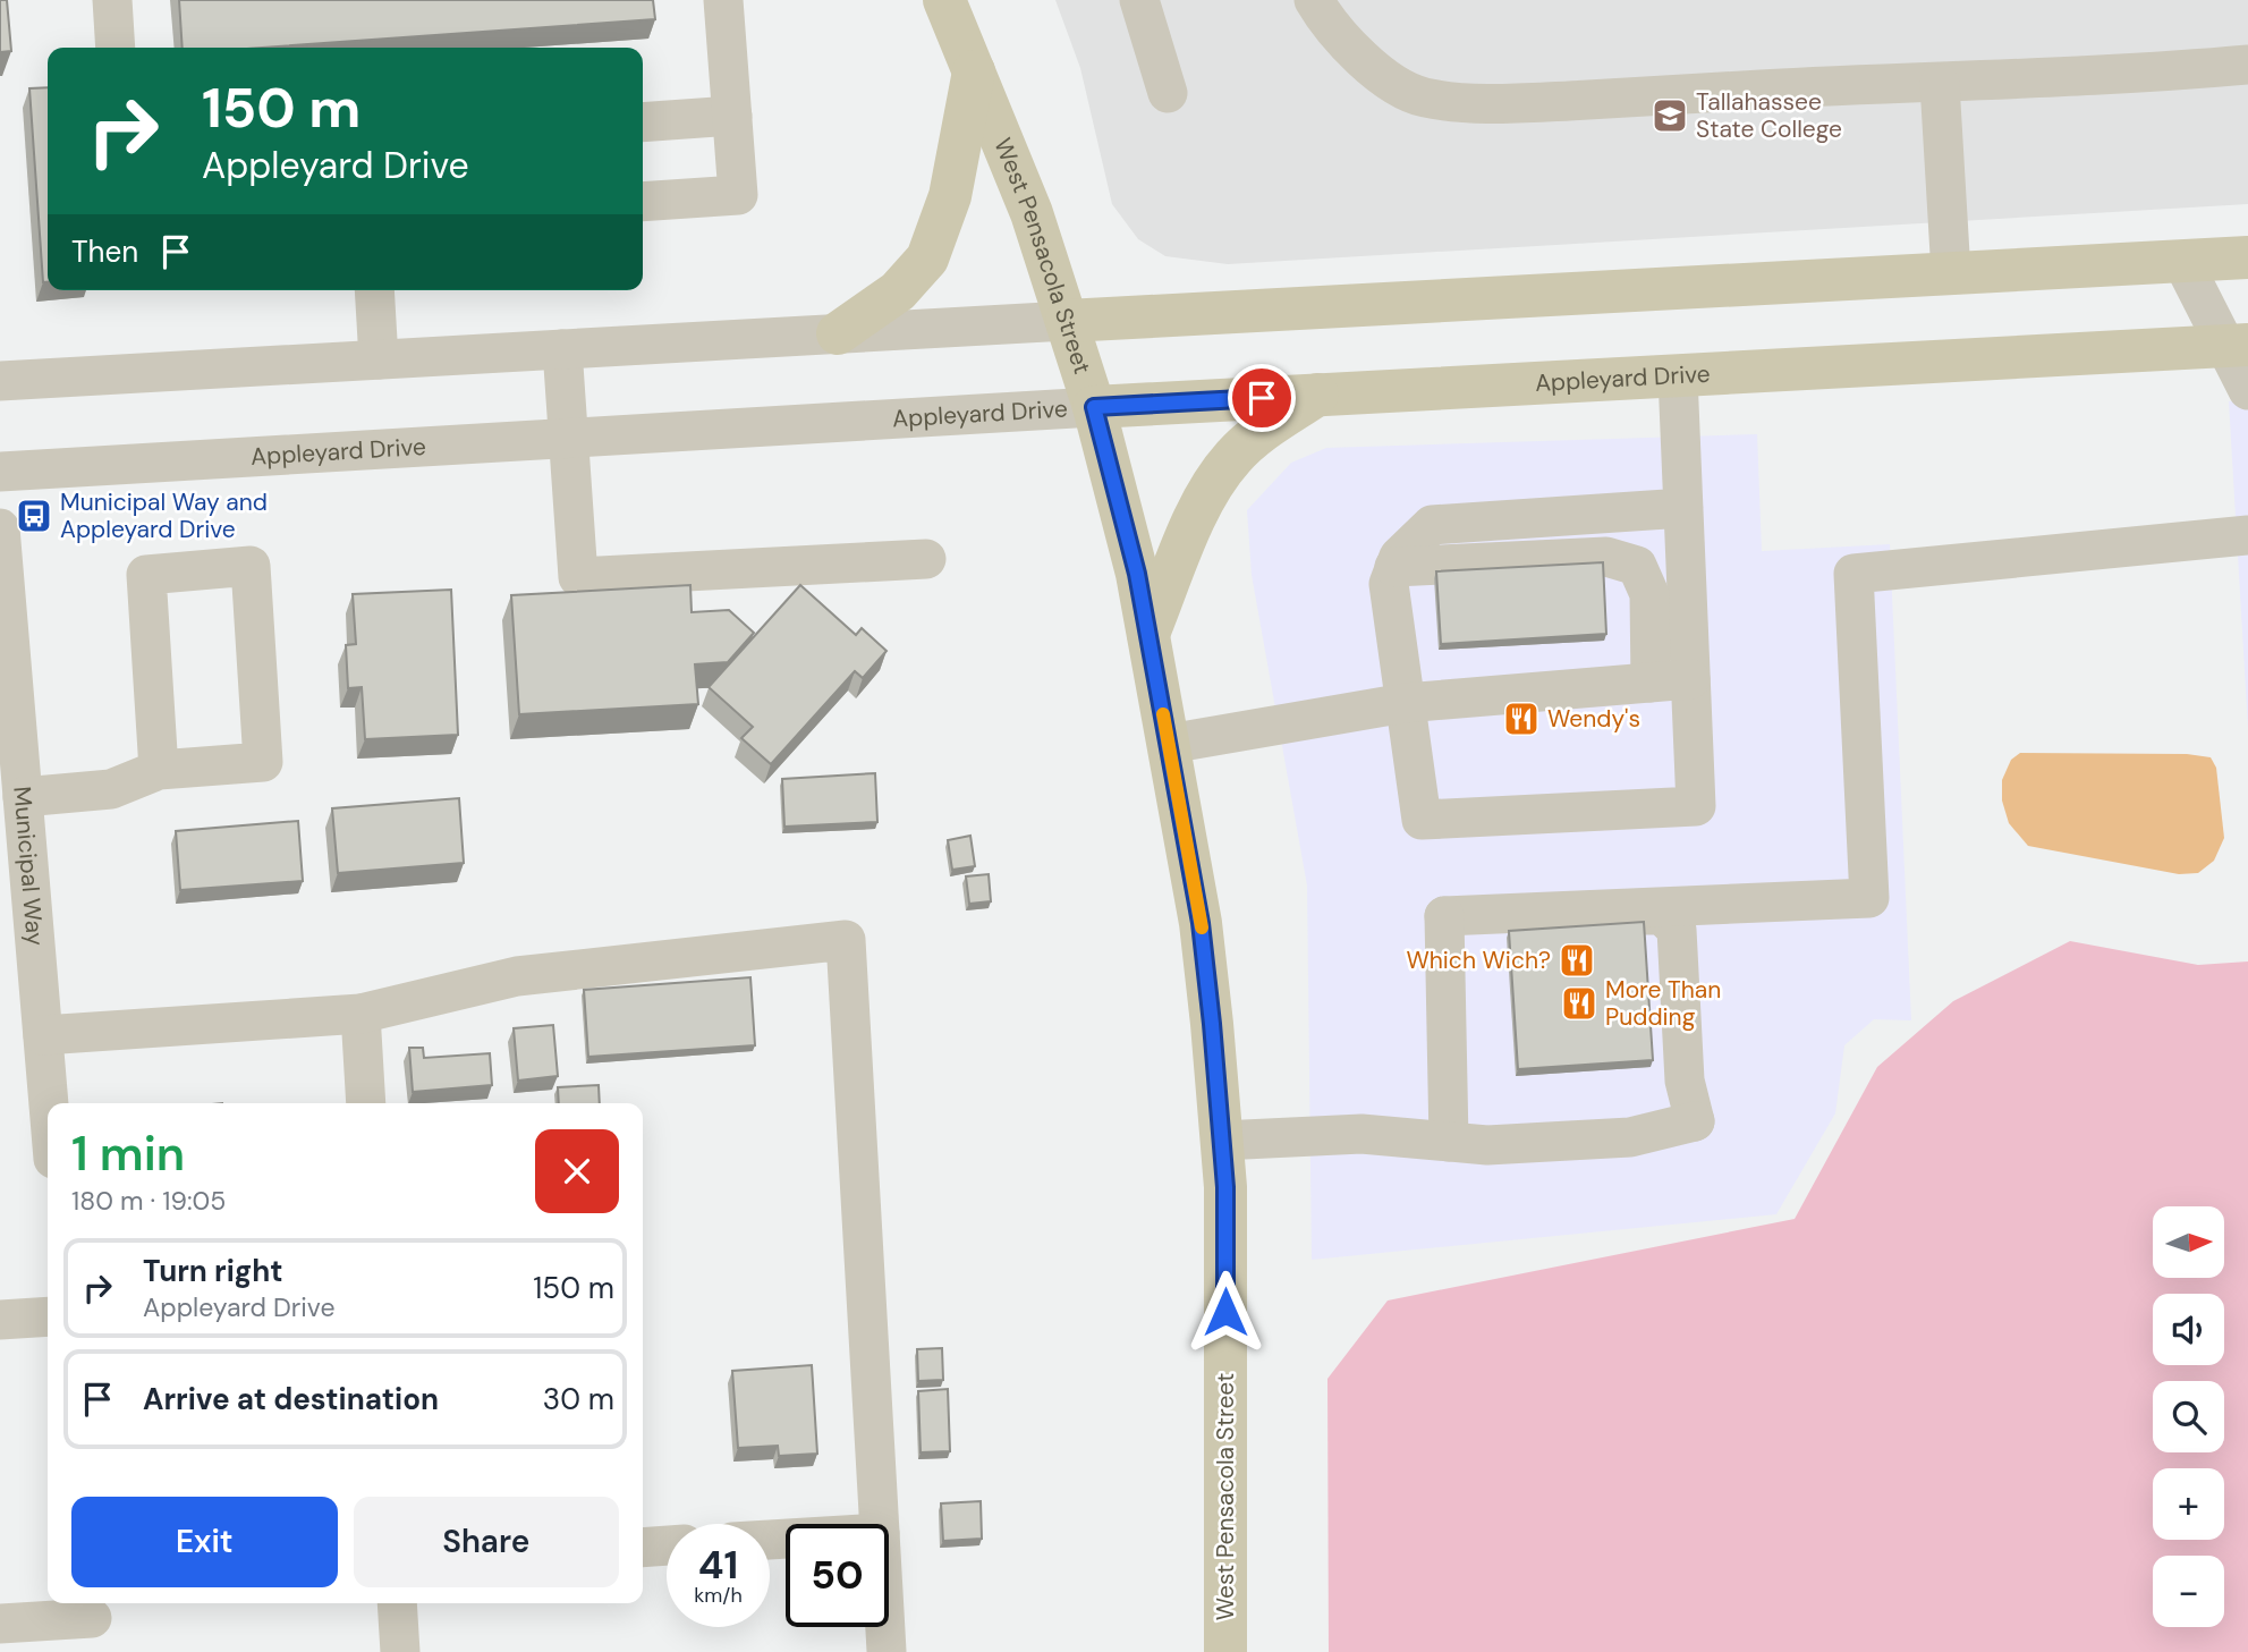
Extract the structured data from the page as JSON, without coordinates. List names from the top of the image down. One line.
{"streets":{"main road":["West Pensacola Street","Appleyard Drive"],"street":["Municipal Way"]},"crossings":[["West Pensacola Street","Appleyard Drive"]],"places":{"school or university":["Tallahassee State College"],"bus stop":["Municipal Way and Appleyard Drive"],"restaurant":["Wendy's","Which Wich?","More Than Pudding"]},"north":"right","page":{"turn":["150 m","Appleyard Drive"],"then":"Then","heading":["1 min","180 m · 19:05"],"map_buttons":["+","−"],"list":[{"name":"Turn right","note":"Appleyard Drive","value":"150 m"},{"name":"Arrive at destination","value":"30 m"}],"buttons":["Exit","Share"],"speed":"41 km/h","limit":"50"}}
